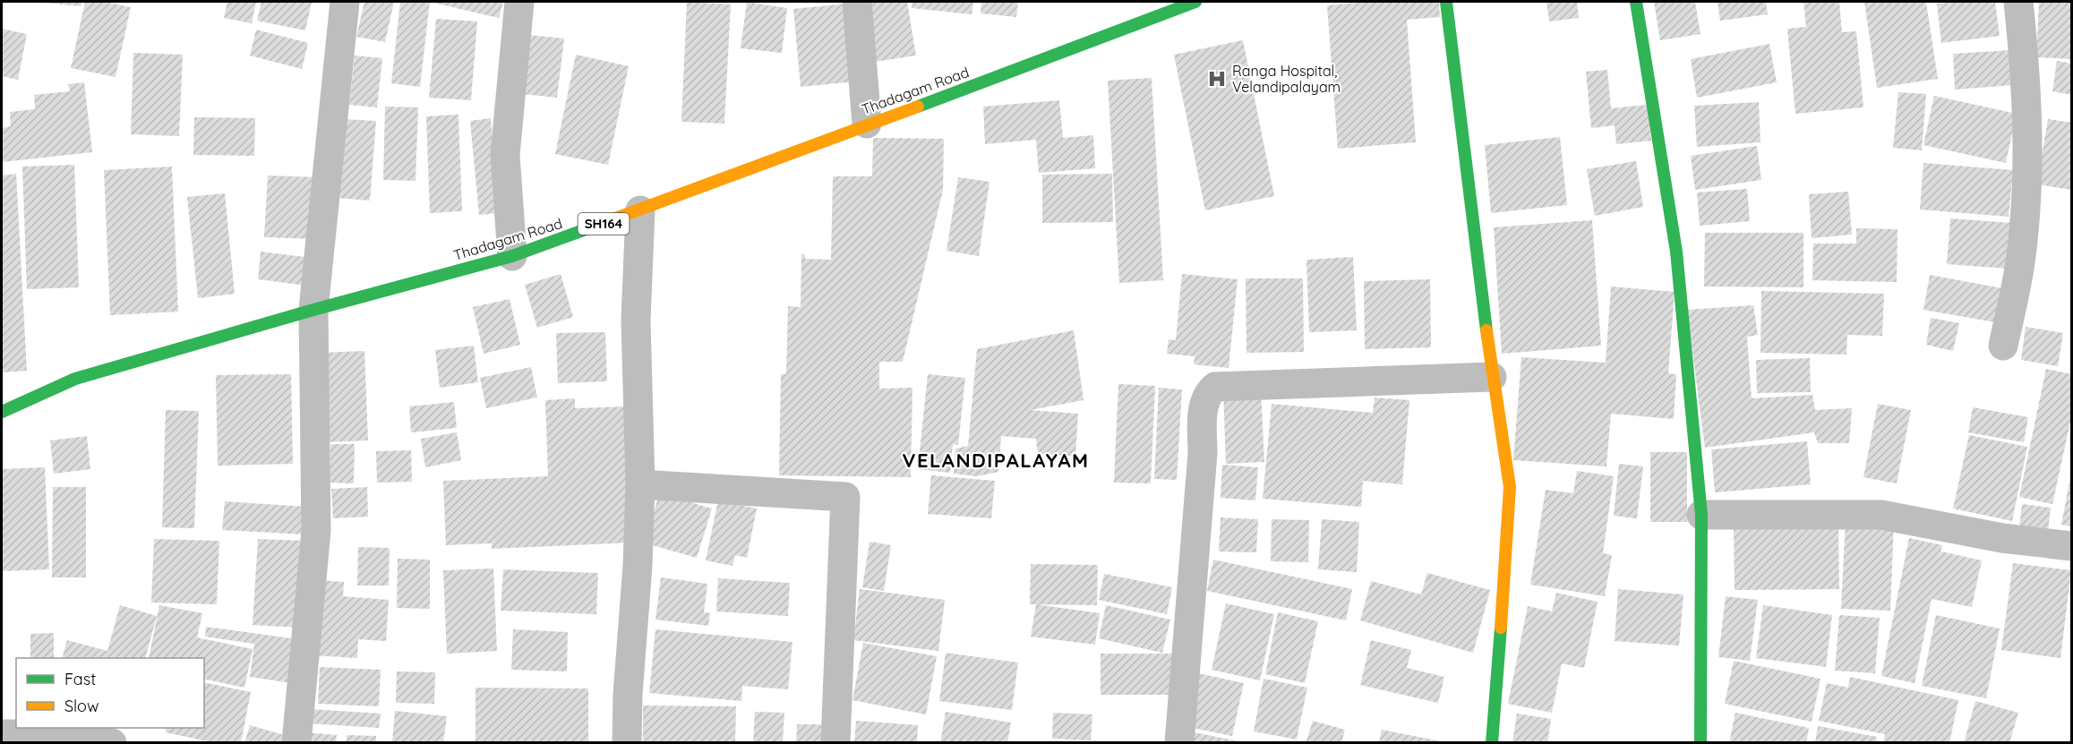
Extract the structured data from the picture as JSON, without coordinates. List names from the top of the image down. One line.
{"streets":{"street":["Thadagam Road","SH164"]},"districts":["VELANDIPALAYAM"],"places":{"hospital":["Ranga Hospital, Velandipalayam"]},"legend":["Fast","Slow"]}
